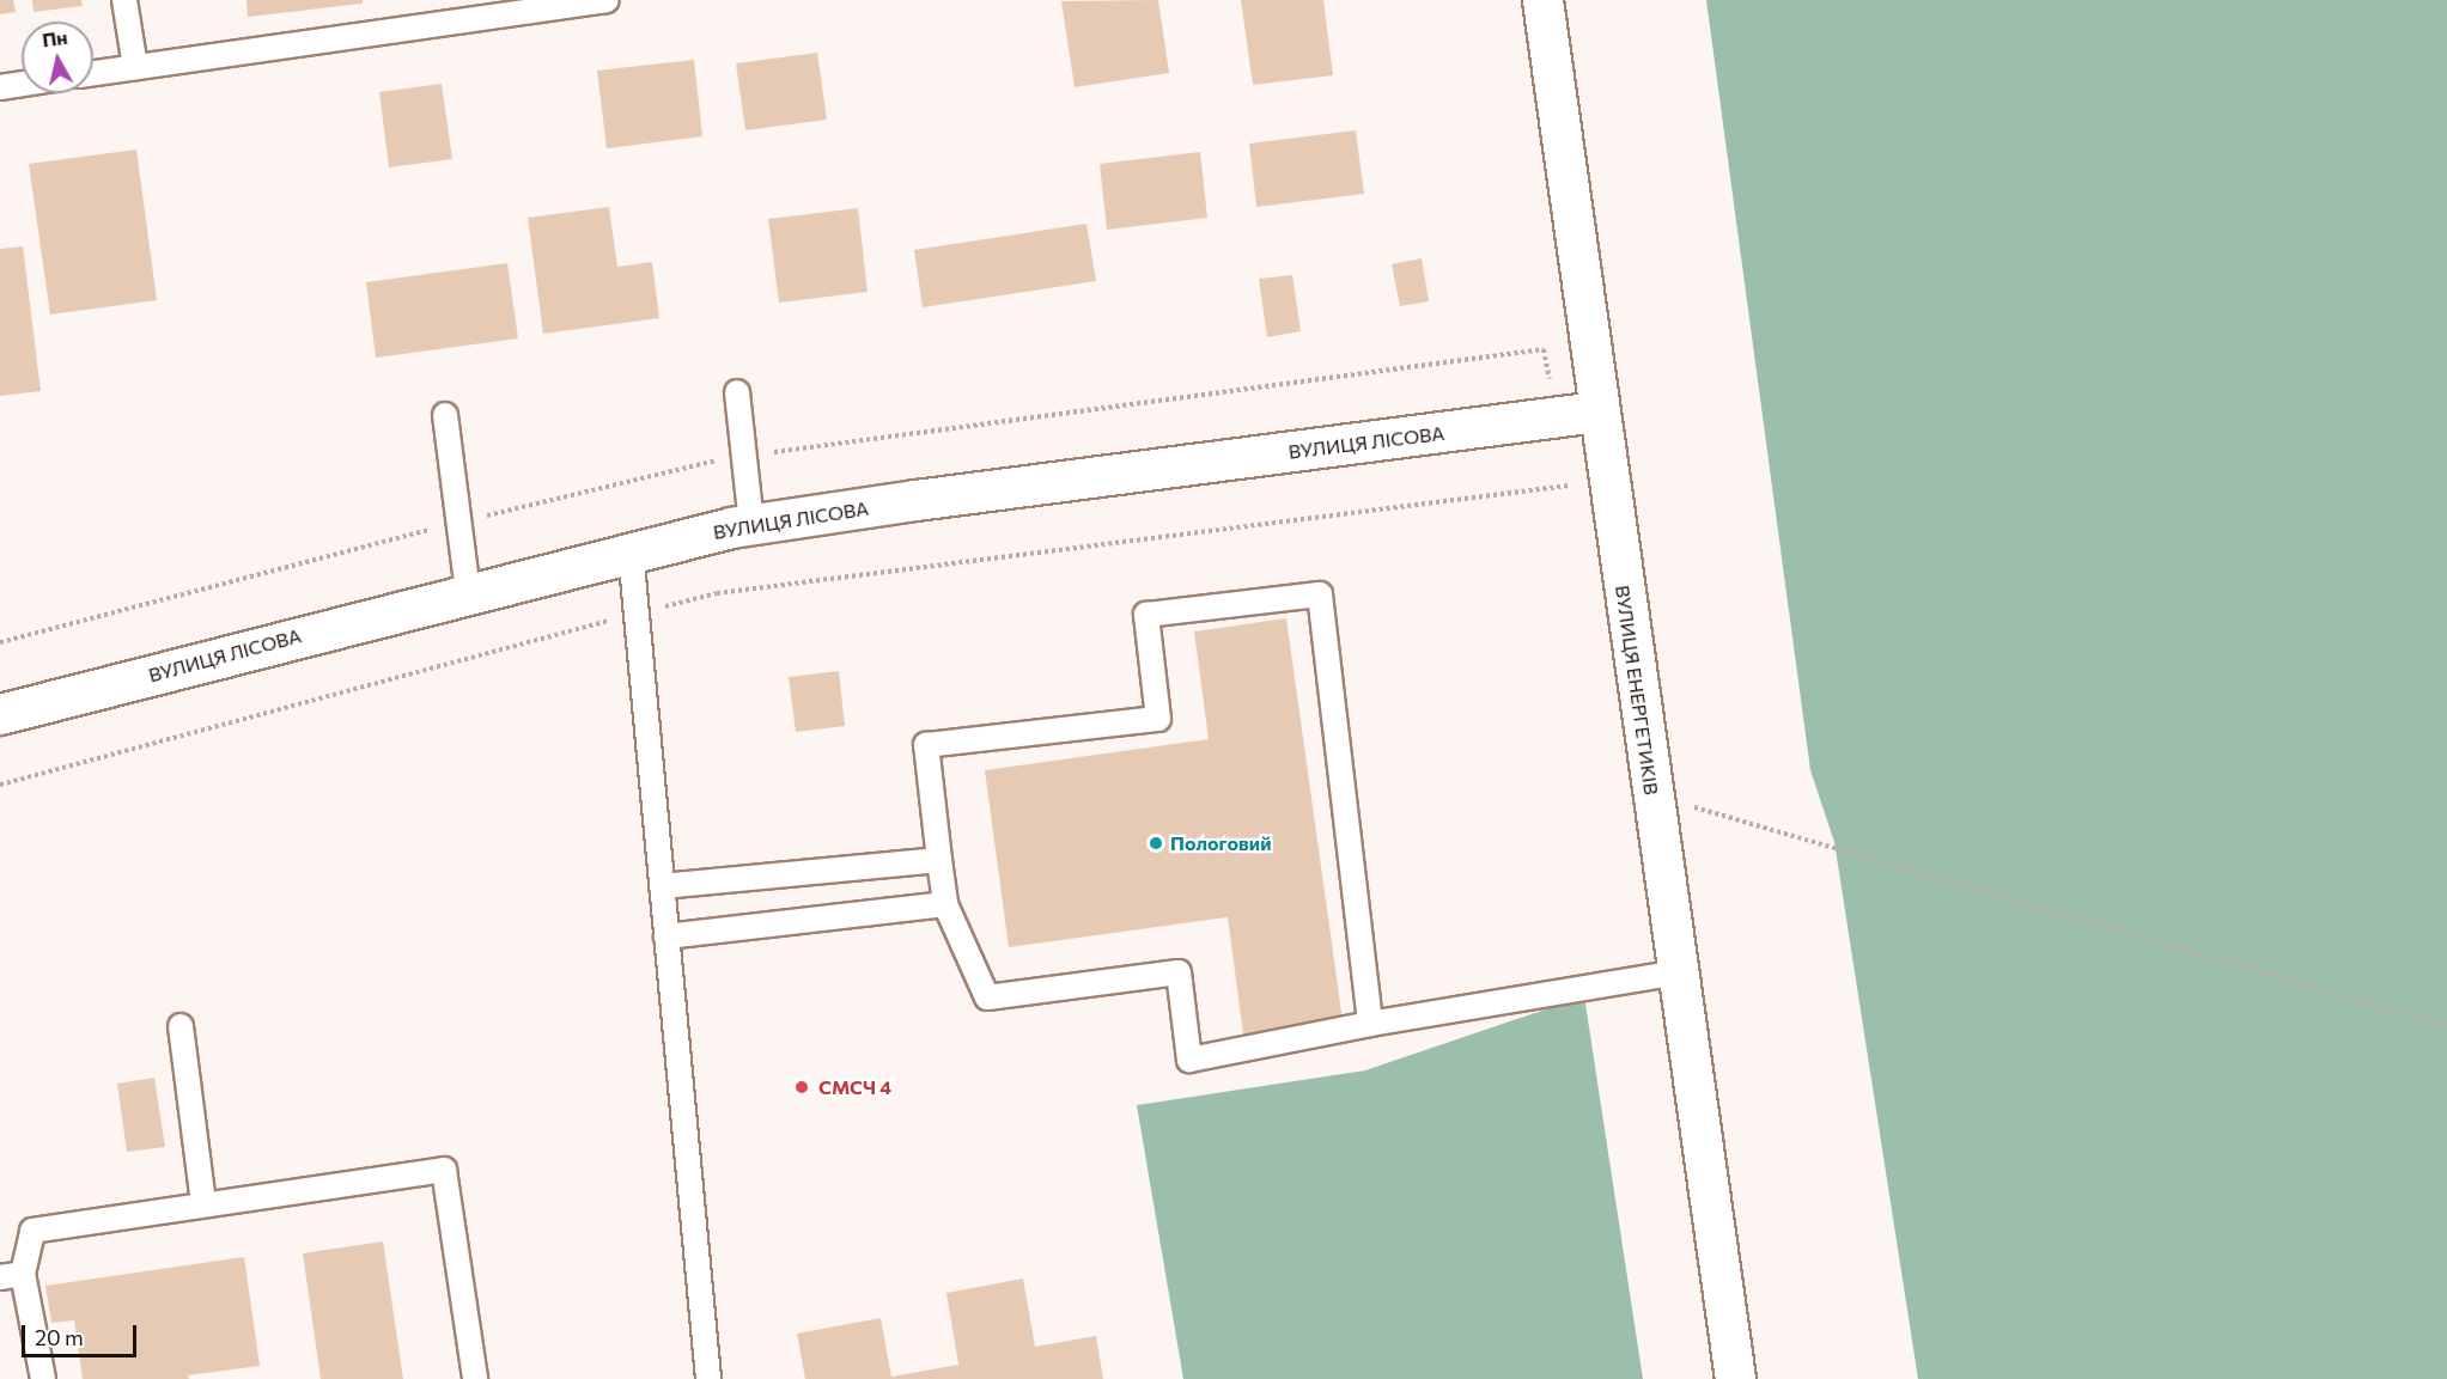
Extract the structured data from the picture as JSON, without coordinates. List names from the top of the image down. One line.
{"streets":{"street":["ВУЛИЦЯ ЛІСОВА","ВУЛИЦЯ ЕНЕРГЕТИКІВ"]},"crossings":[["ВУЛИЦЯ ЛІСОВА","ВУЛИЦЯ ЕНЕРГЕТИКІВ"]],"places":["Пологовий","СМСЧ 4"],"scale_bar":"20 m","north":"top"}
